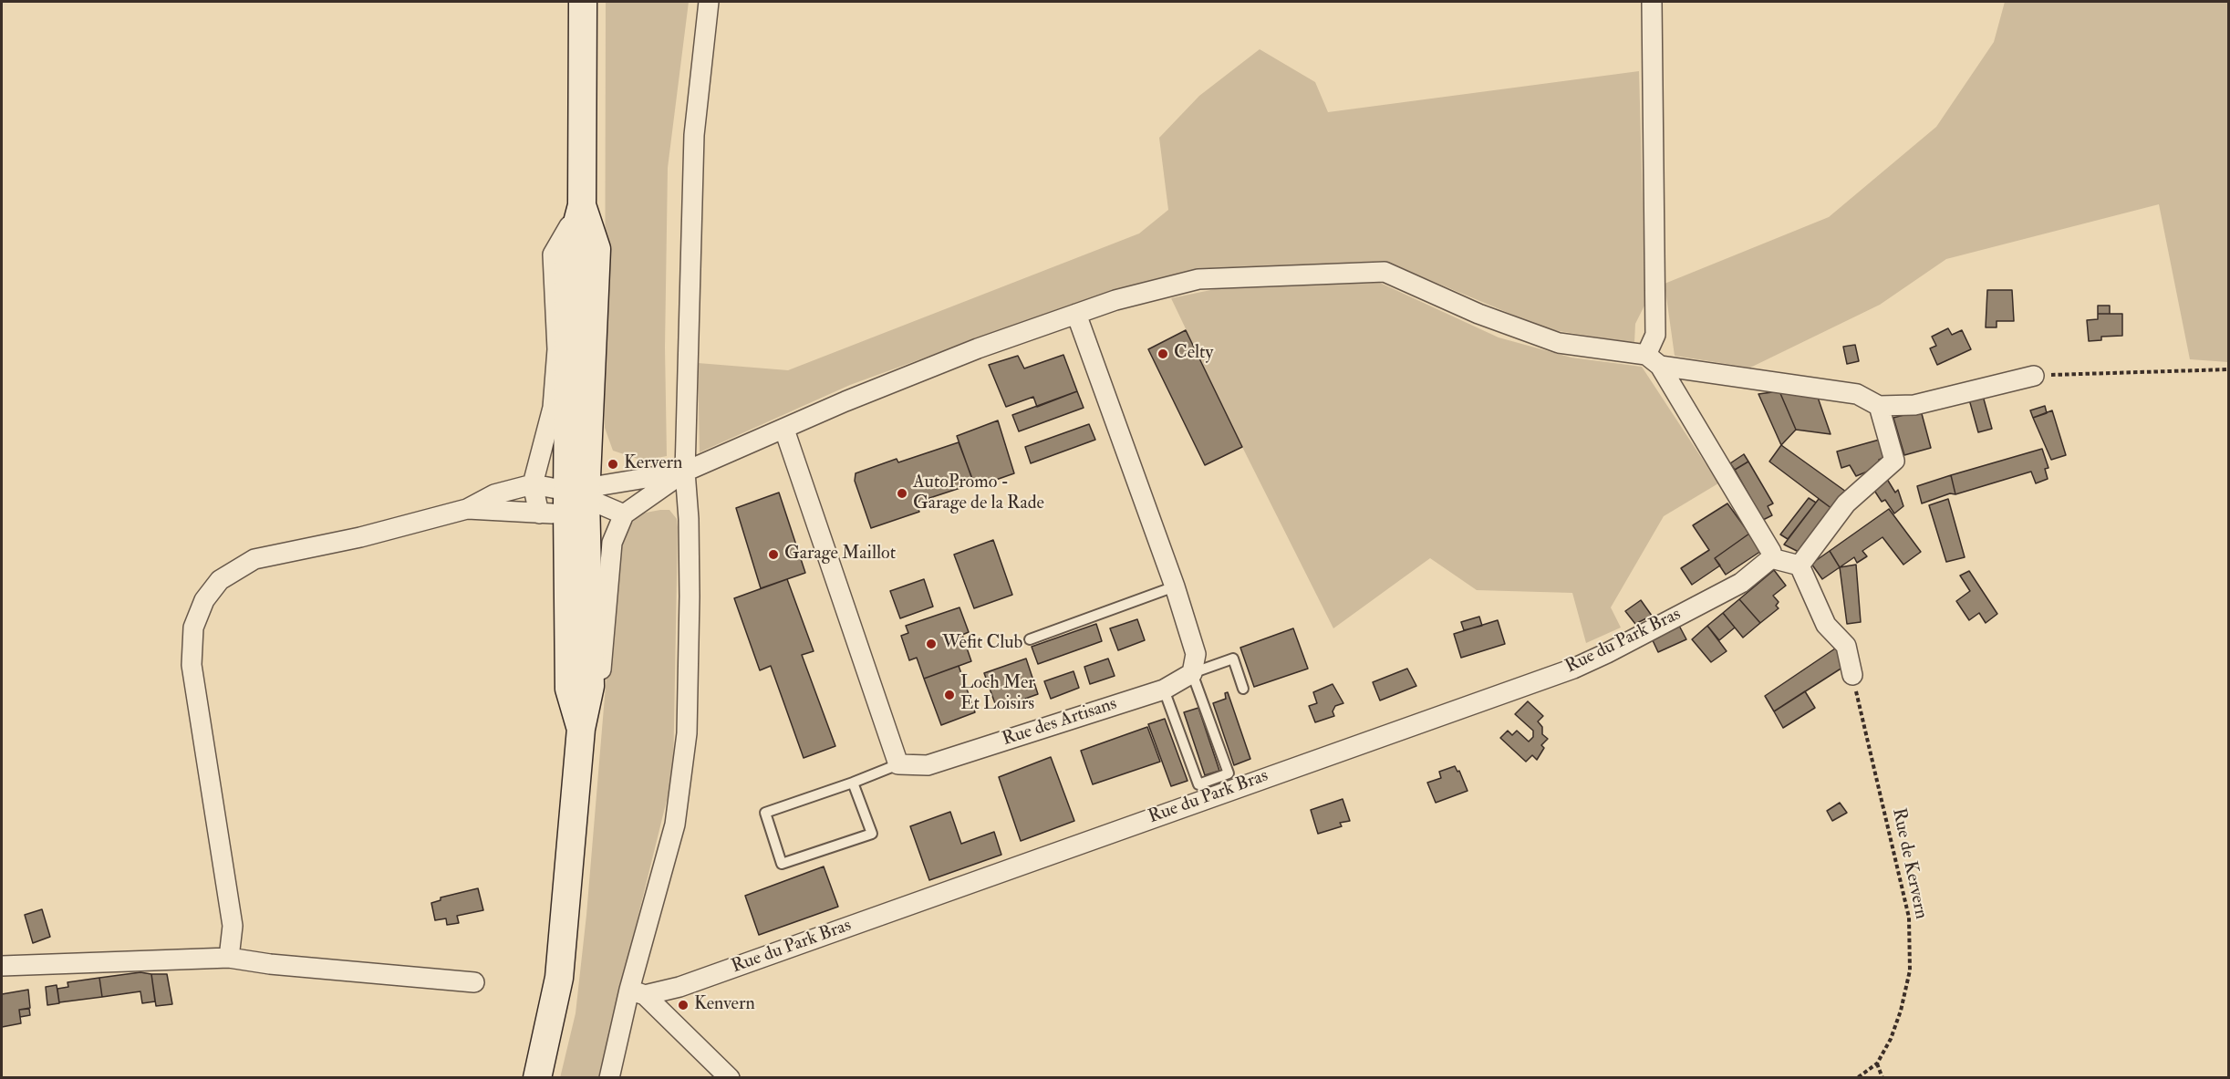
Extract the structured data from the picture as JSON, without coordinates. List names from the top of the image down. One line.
{"streets":{"street":["Rue du Park Bras","Rue des Artisans"],"path":["Rue de Kervern"]},"places":["Celty","Kervern","AutoPromo - Garage de la Rade","Garage Maillot","Wefit Club","Loch Mer Et Loisirs","Kenvern"]}
